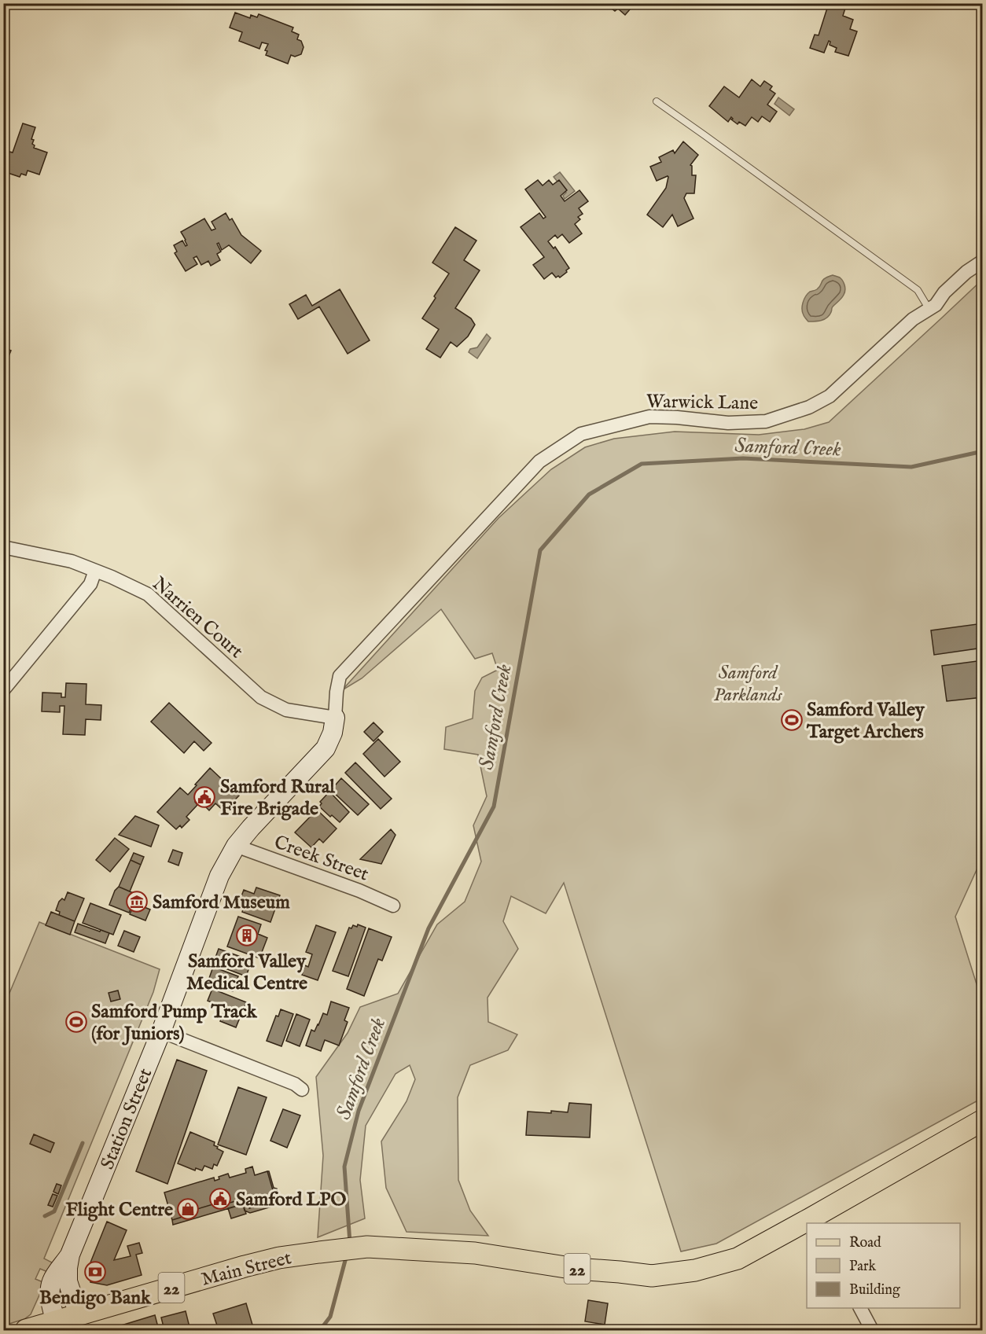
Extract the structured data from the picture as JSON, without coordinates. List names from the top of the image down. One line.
{"streets":{"main road":["Main Street","22"],"street":["Warwick Lane","Narrien Court","Creek Street","Station Street"]},"crossings":[["Warwick Lane","Narrien Court"],["Warwick Lane","Station Street"],["Narrien Court","Station Street"],["Creek Street","Station Street"],["Station Street","Main Street"]],"water":["Samford Creek"],"parks":["Samford Parklands"],"places":{"sports":["Samford Valley Target Archers","Samford Pump Track (for Juniors)"],"public building":["Samford Rural Fire Brigade","Samford LPO"],"museum":["Samford Museum"],"building":["Samford Valley Medical Centre"],"shop":["Flight Centre"],"bank":["Bendigo Bank"]},"legend":["Road","Park","Building"]}
